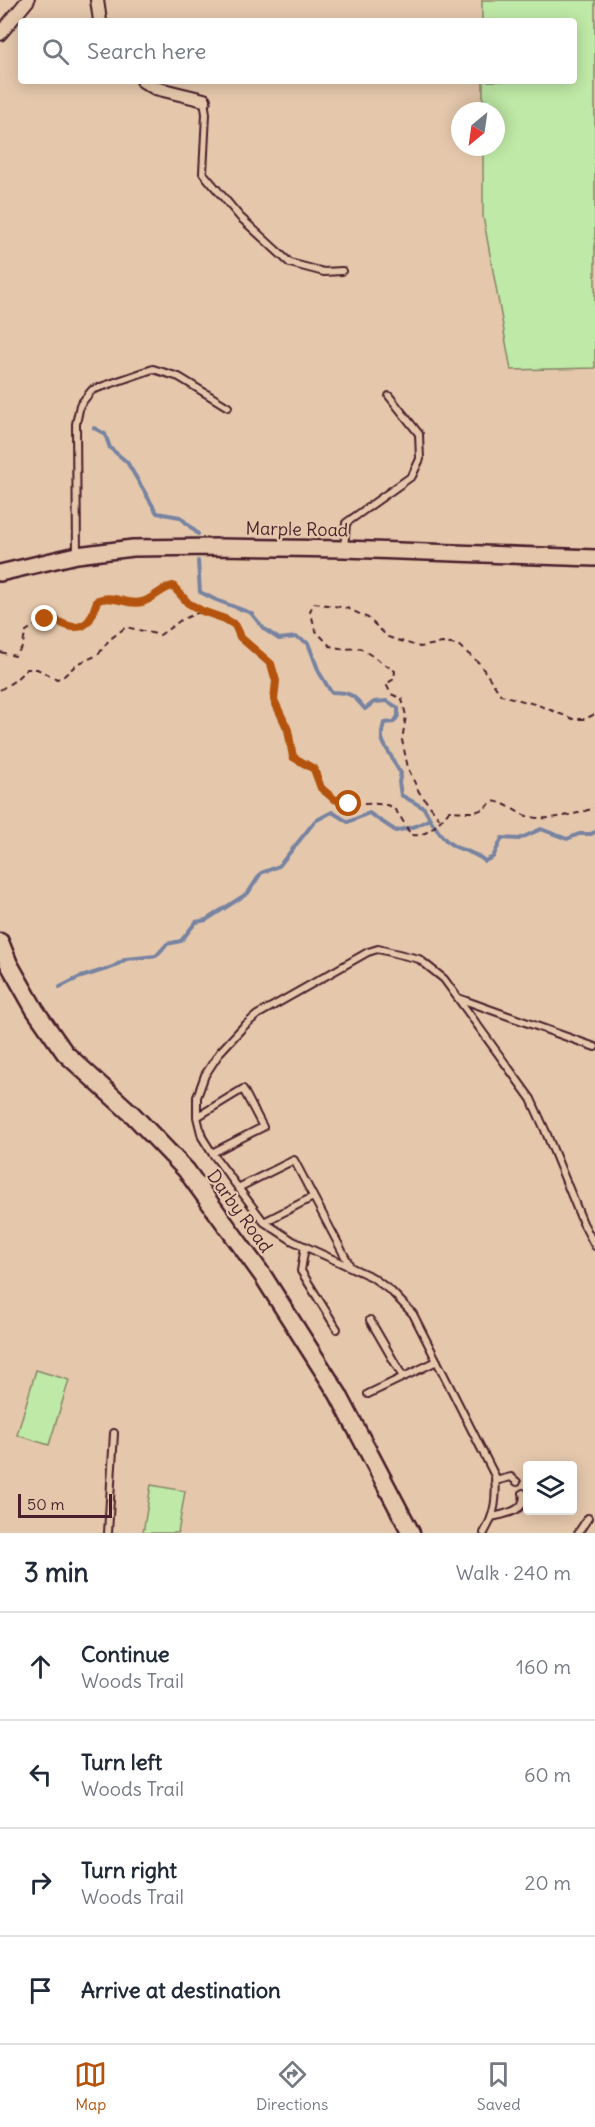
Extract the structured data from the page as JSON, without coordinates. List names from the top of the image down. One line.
{"streets":{"main road":["Darby Road"],"street":["Marple Road"]},"scale_bar":"50 m","north":"bottom left","page":{"search":"Search here","scale":"50 m","heading":["3 min","Walk · 240 m"],"list":[["Continue","Woods Trail","160 m"],["Turn left","Woods Trail","60 m"],["Turn right","Woods Trail","20 m"],"Arrive at destination"],"nav":["Map","Directions","Saved"]}}
